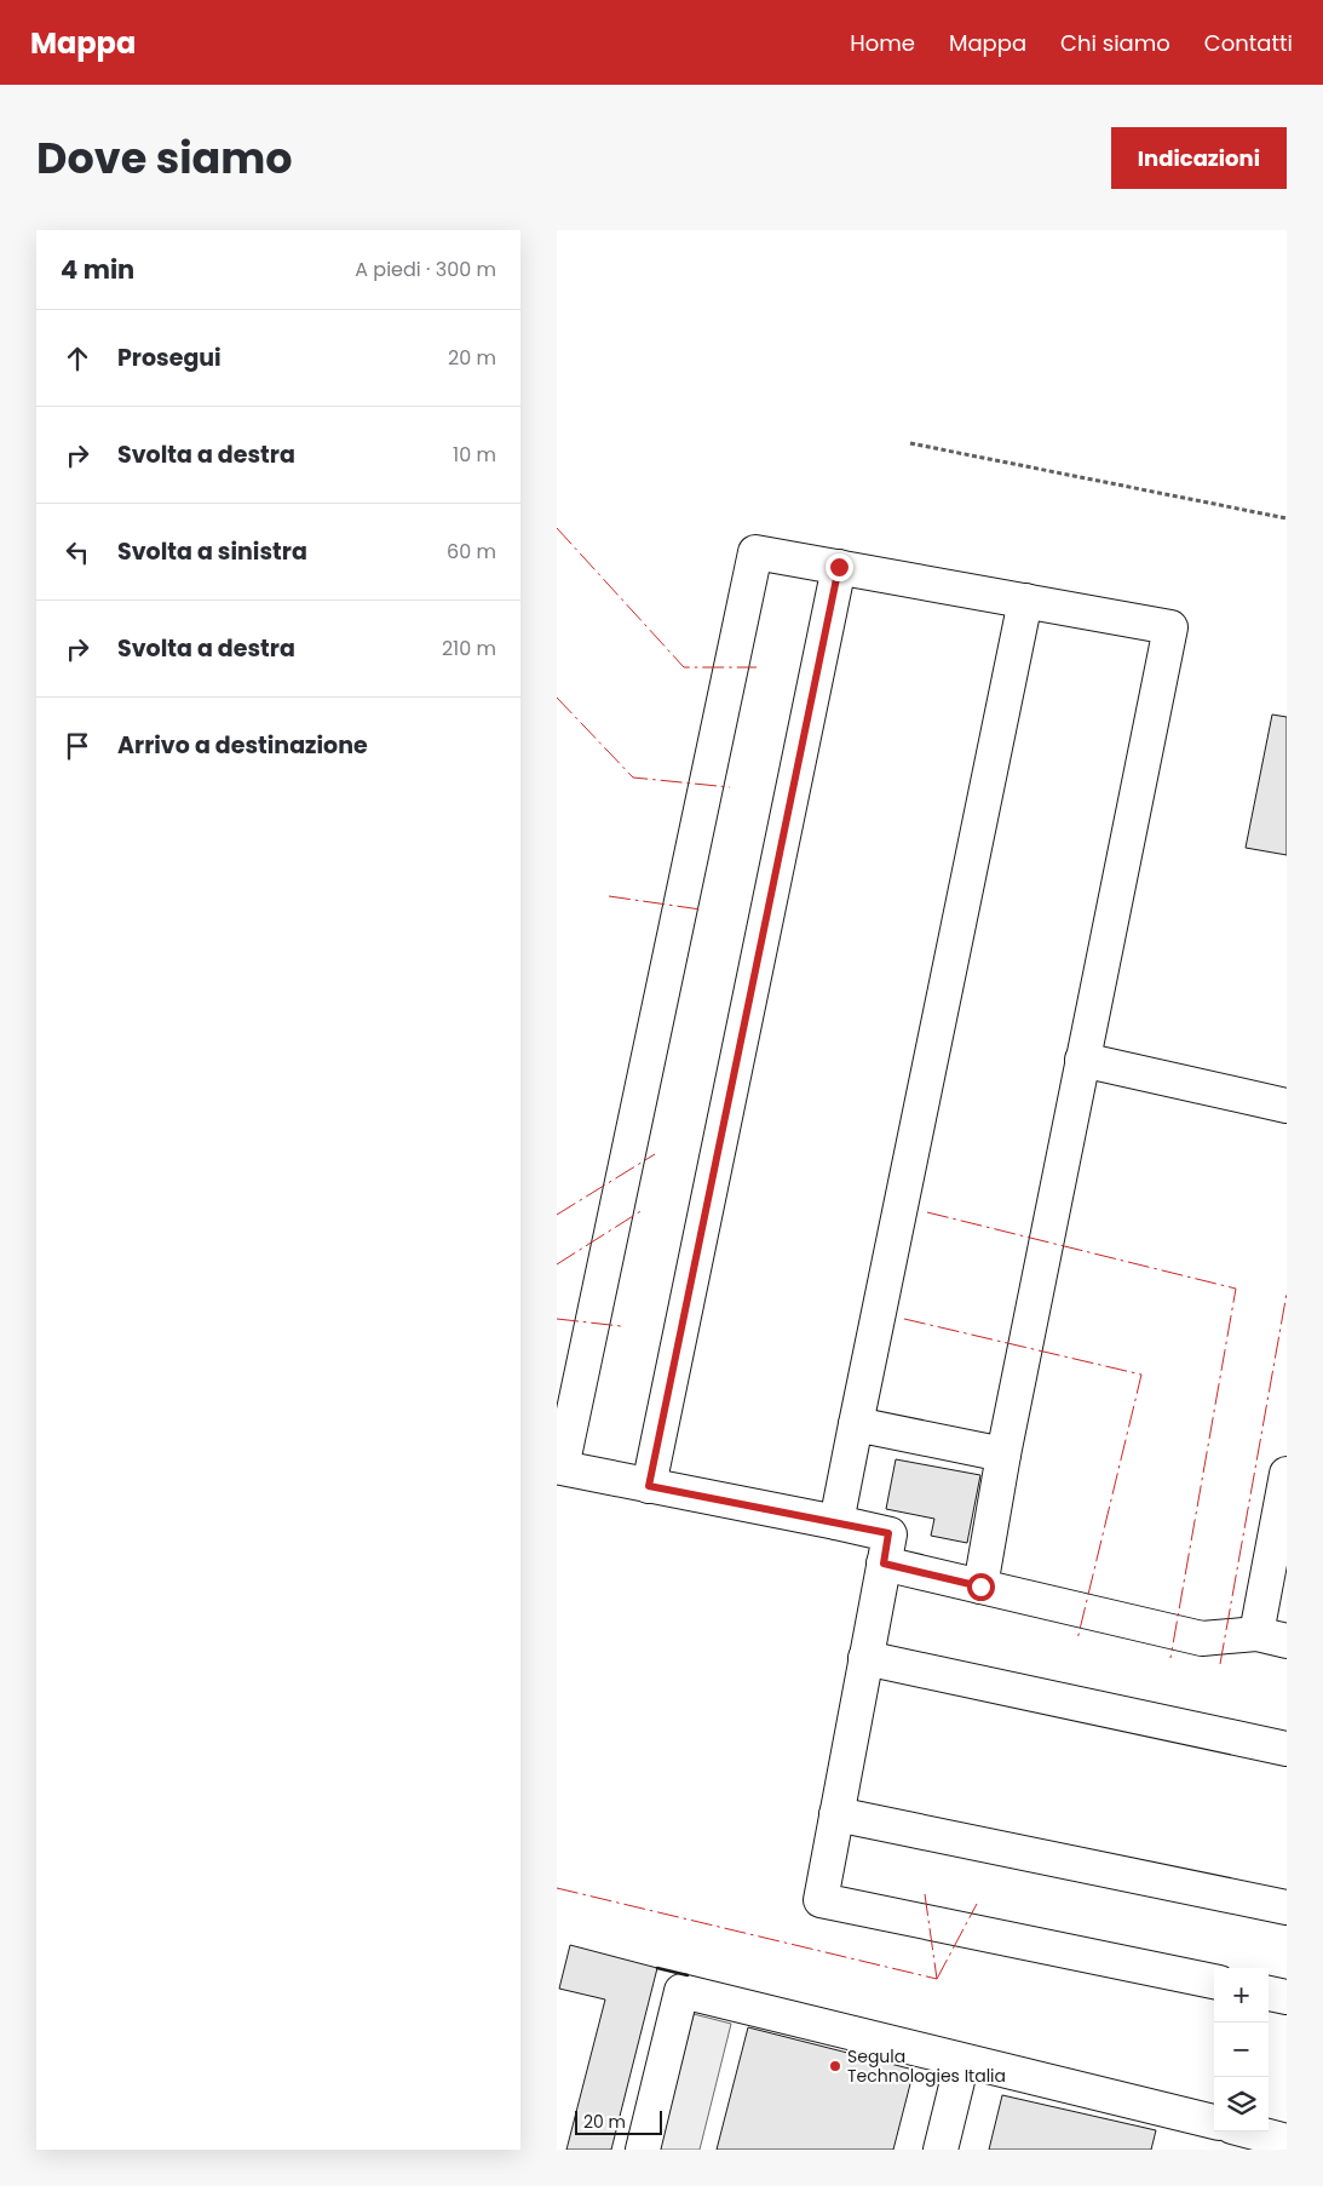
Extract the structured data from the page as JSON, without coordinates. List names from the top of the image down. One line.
{"places":["Segula Technologies Italia"],"scale_bar":"20 m","page":{"header":"Mappa","nav":["Home","Mappa","Chi siamo","Contatti"],"title":"Dove siamo","buttons":"Indicazioni","heading":["4 min","A piedi · 300 m"],"list":[["Prosegui","20 m"],["Svolta a destra","10 m"],["Svolta a sinistra","60 m"],["Svolta a destra","210 m"],"Arrivo a destinazione"],"map_buttons":["+","−"],"scale":"20 m"}}
